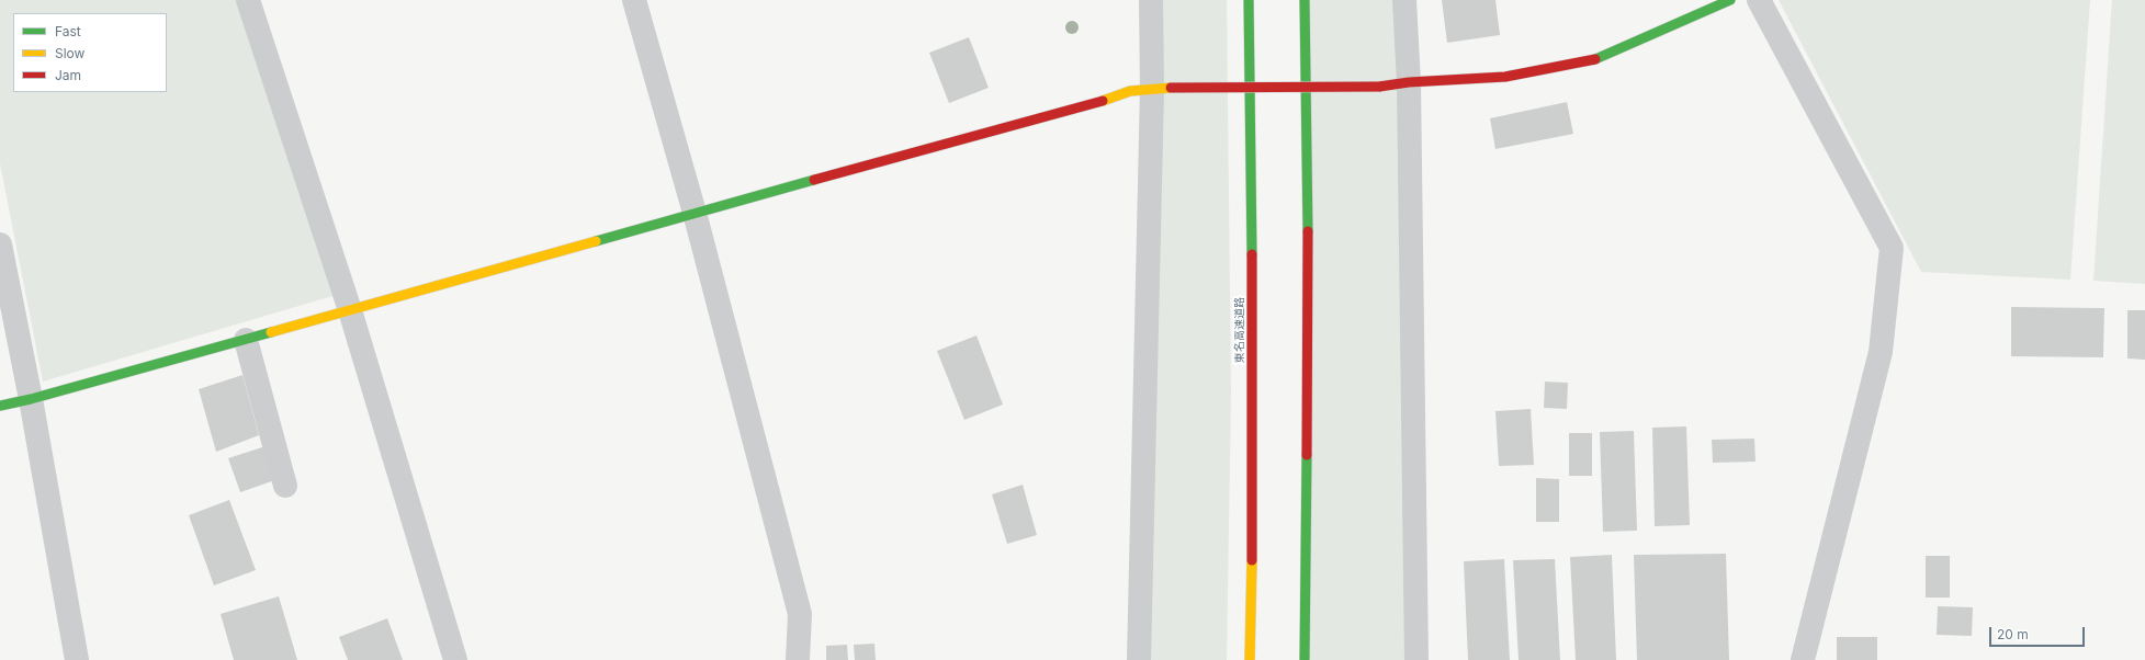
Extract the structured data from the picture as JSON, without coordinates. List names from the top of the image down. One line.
{"streets":{"main road":["東名高速道路"]},"legend":["Fast","Slow","Jam"],"scale_bar":"20 m"}
